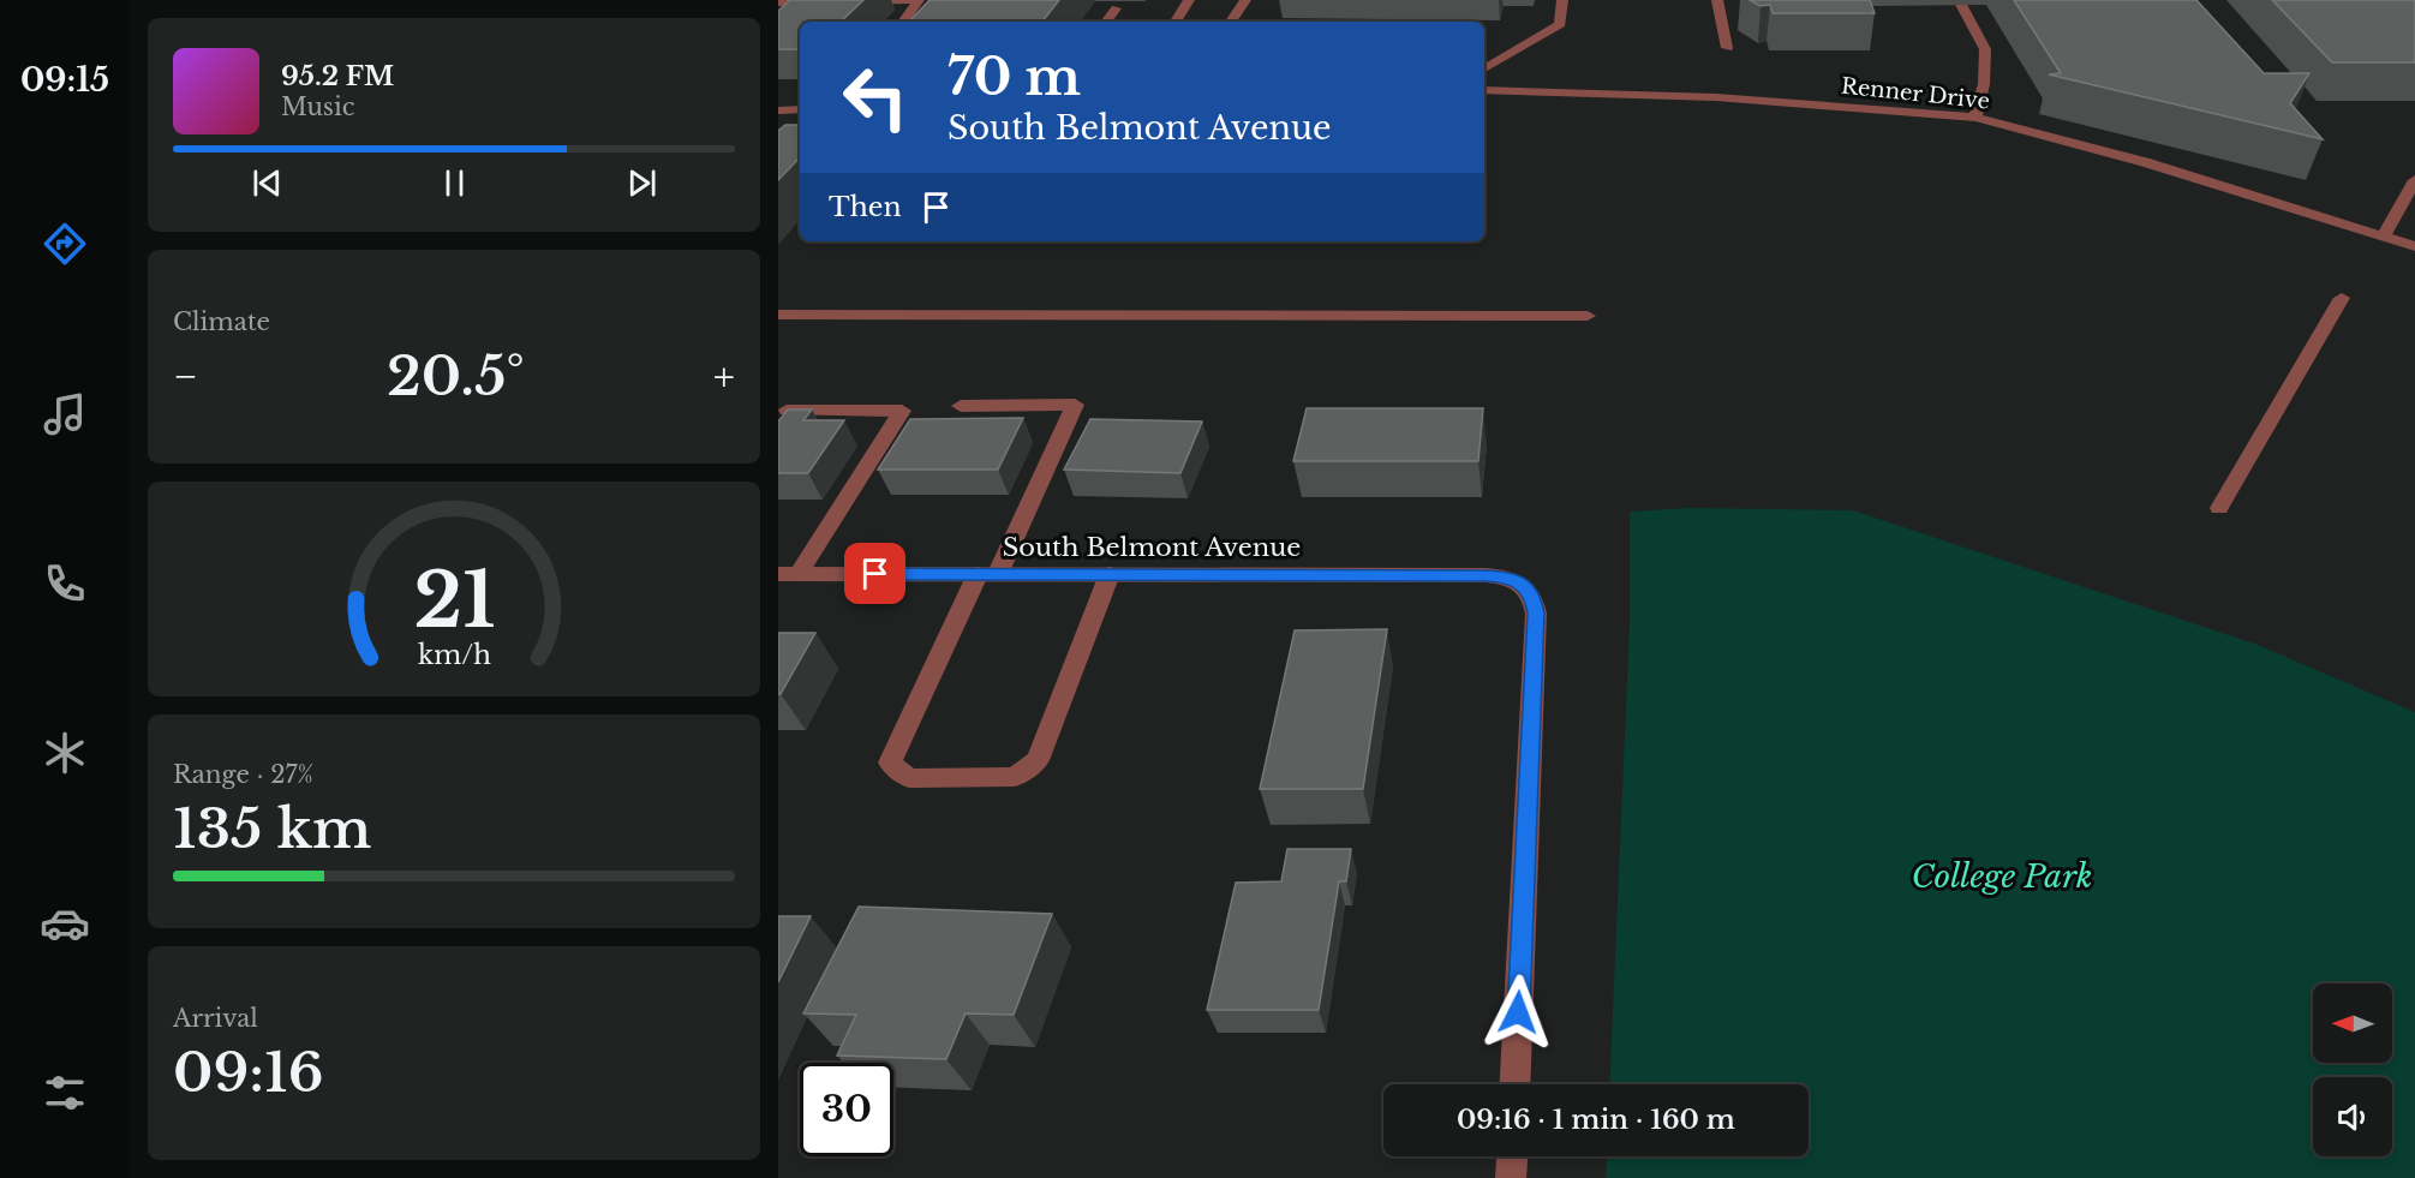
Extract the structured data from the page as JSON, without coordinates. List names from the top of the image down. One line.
{"streets":{"street":["Renner Drive","South Belmont Avenue"]},"parks":["College Park"],"north":"left","page":{"tabs":"09:15","turn":["70 m","South Belmont Avenue"],"song":["95.2 FM","Music"],"then":"Then","tile":["Climate",["Range · 27%","135 km"],["Arrival","09:16"]],"heat":["−","20.5°","+"],"limit":"30","trip":"09:16 · 1 min · 160 m","gauge":["21","km/h"]}}
